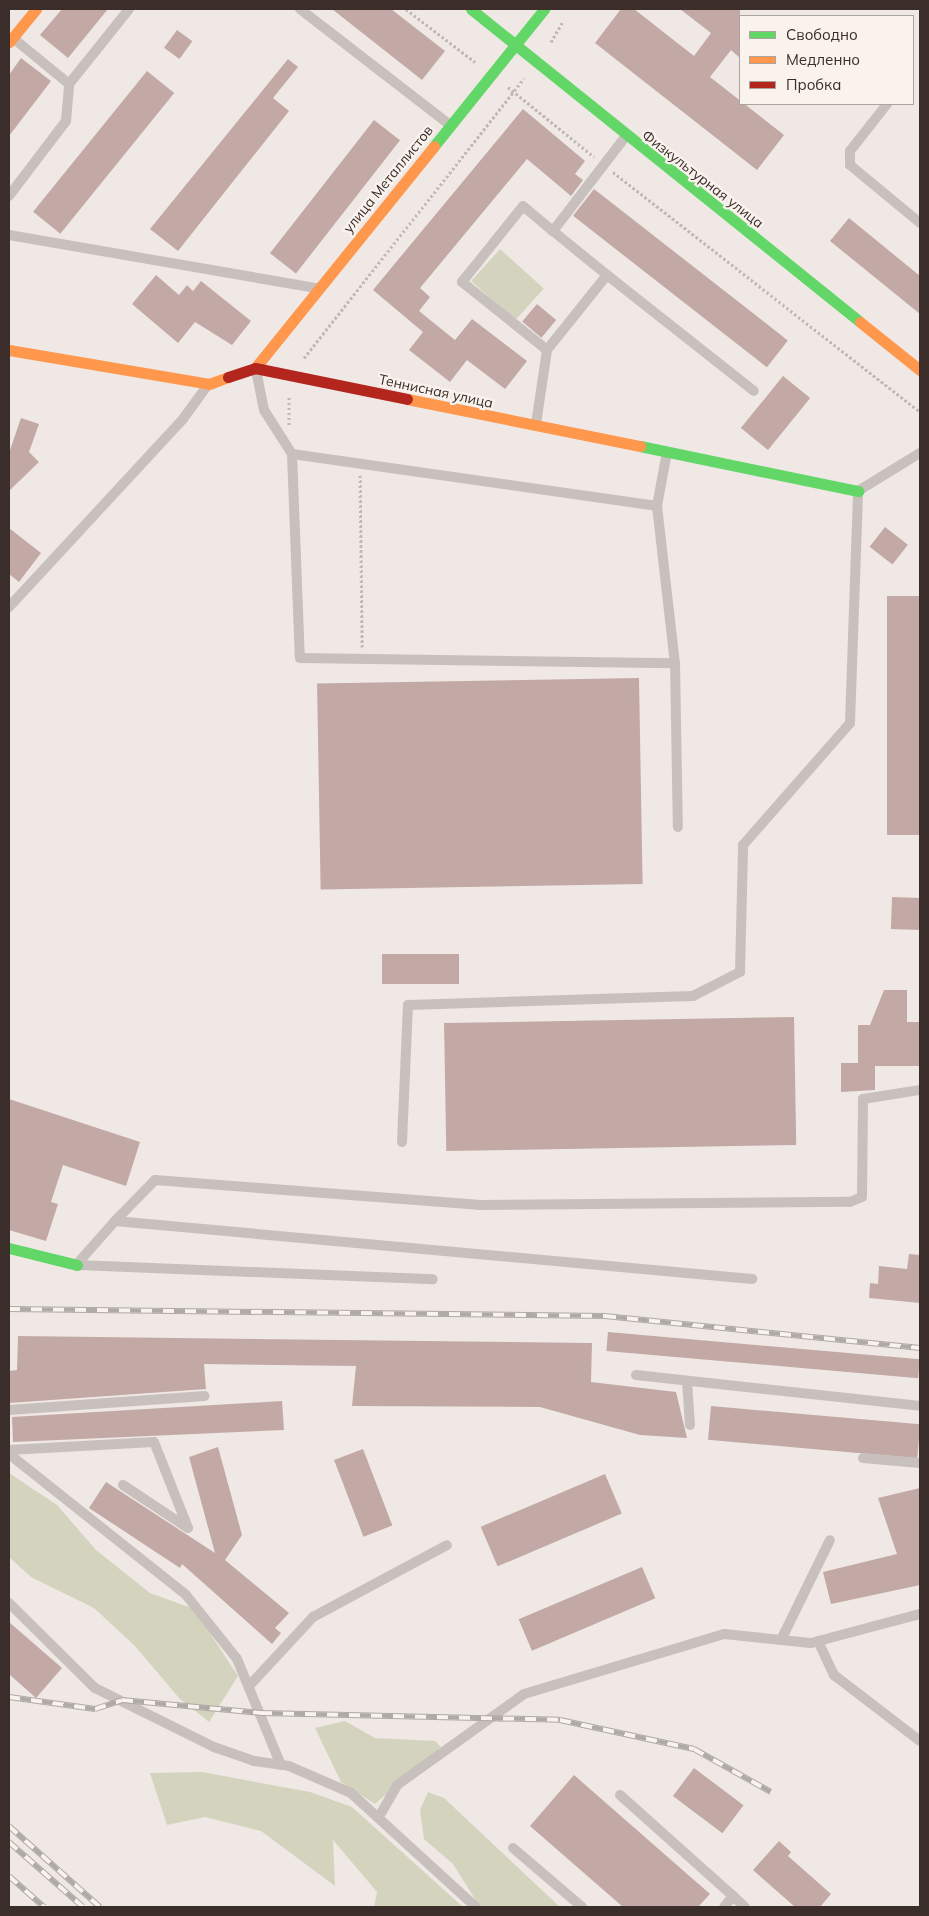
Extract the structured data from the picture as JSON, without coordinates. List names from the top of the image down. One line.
{"streets":{"street":["улица Металлистов","Физкультурная улица","Теннисная улица"]},"crossings":[["улица Металлистов","Физкультурная улица"],["улица Металлистов","Теннисная улица"]],"legend":["Свободно","Медленно","Пробка"]}
